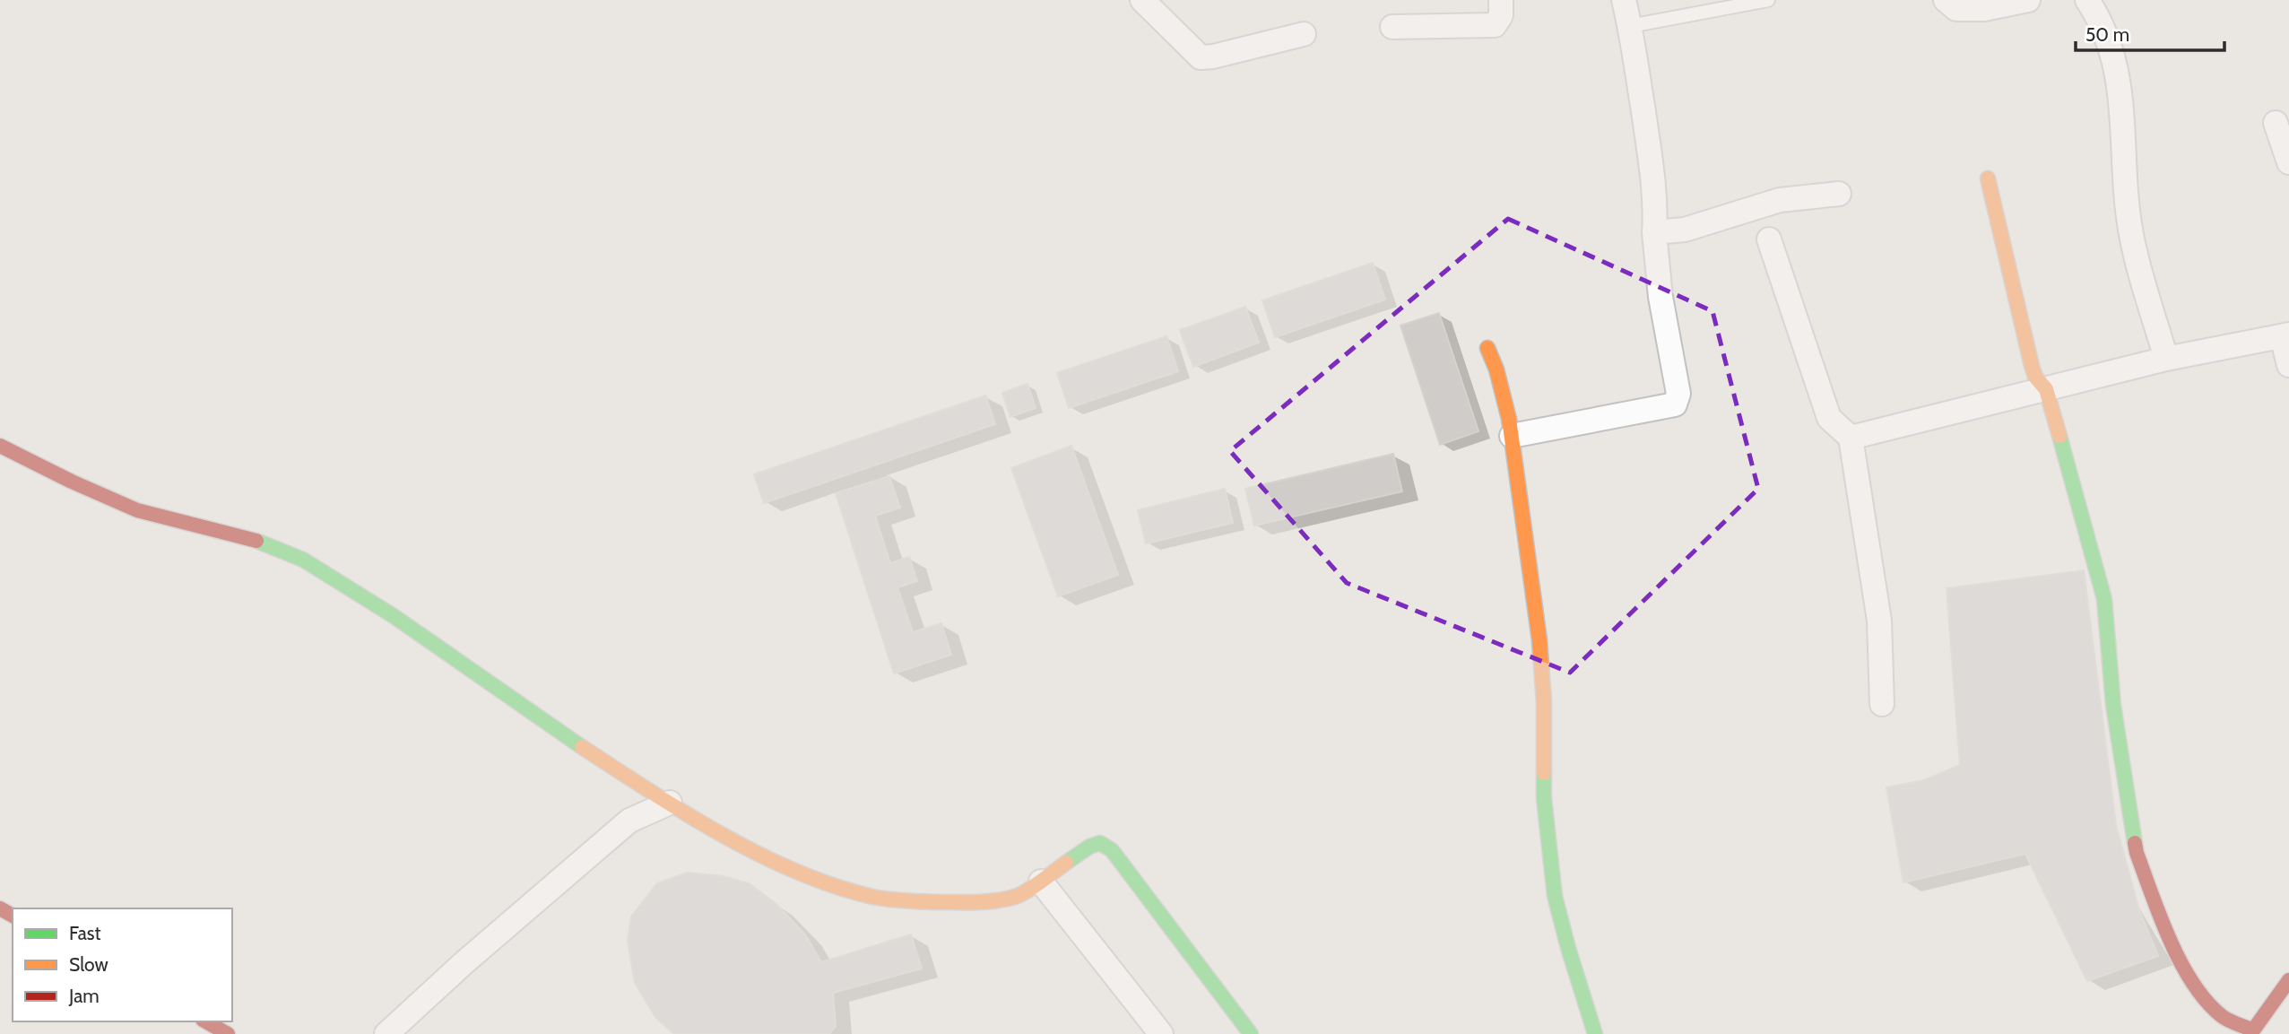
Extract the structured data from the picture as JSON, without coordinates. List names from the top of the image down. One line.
{"legend":["Fast","Slow","Jam"],"scale_bar":"50 m"}
